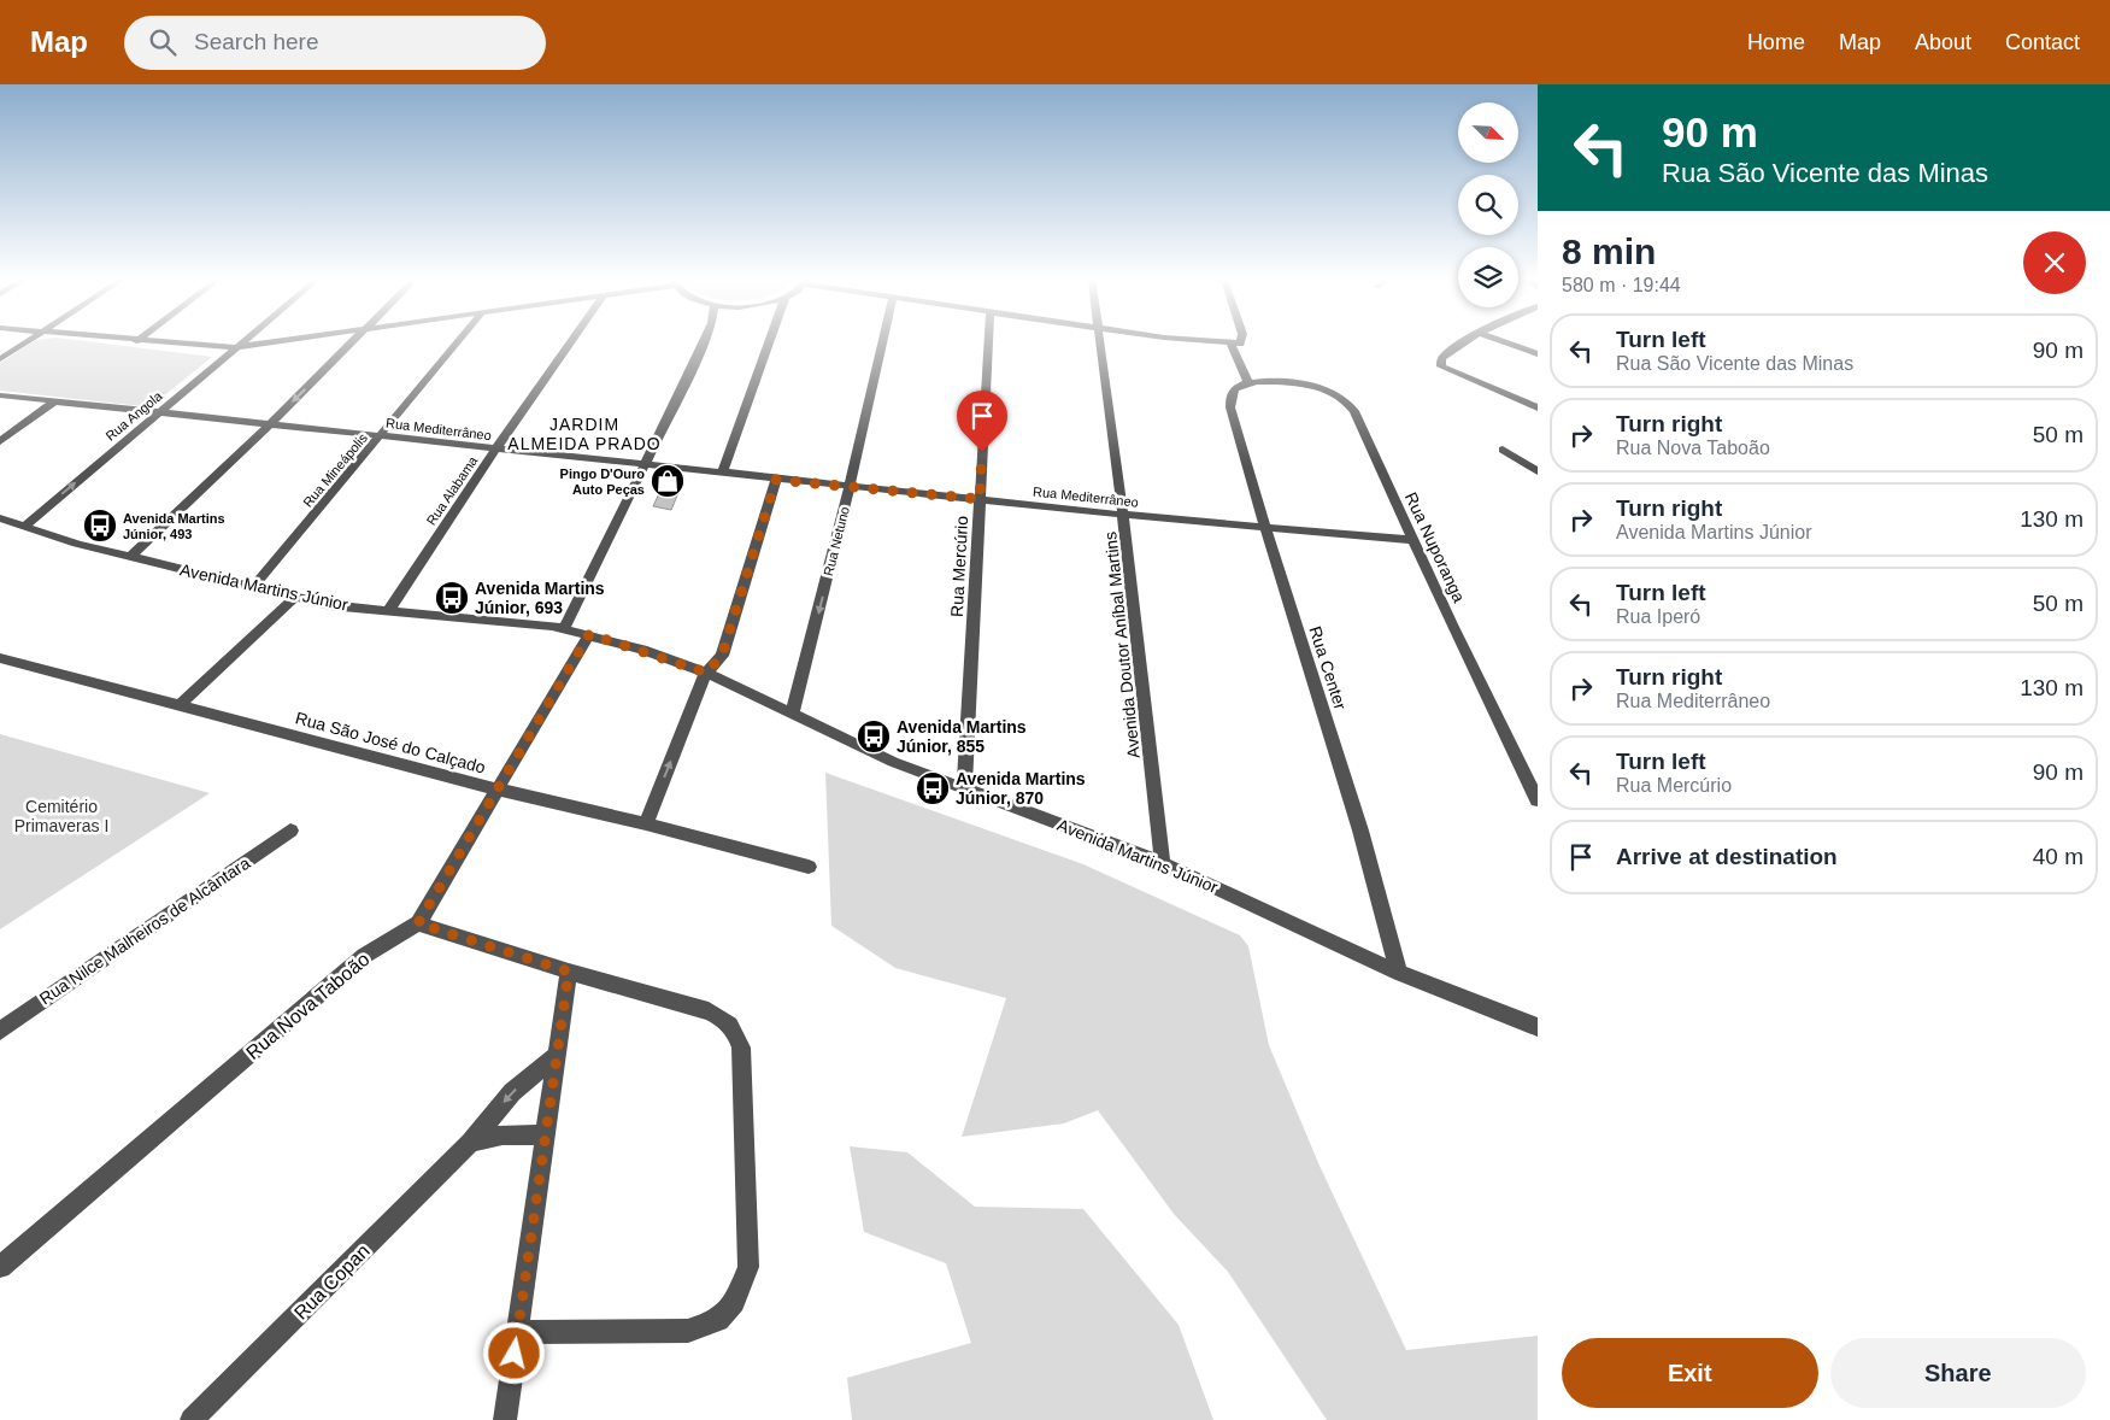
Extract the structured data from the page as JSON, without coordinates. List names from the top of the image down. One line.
{"streets":{"street":["Rua Angola","Rua Mediterrâneo","Rua Mineápolis","Rua Alabama","Rua Netuno","Rua Nuporanga","Rua Mercúrio","Avenida Martins Júnior","Avenida Doutor Aníbal Martins","Rua Center","Rua São José do Calçado","Rua Nilce Malheiros de Alcântara","Rua Nova Taboão","Rua Copan"]},"crossings":[["Rua Angola","Rua Mediterrâneo"],["Rua Angola","Avenida Martins Júnior"],["Rua Mediterrâneo","Rua Mineápolis"],["Rua Mediterrâneo","Rua Alabama"],["Rua Mediterrâneo","Rua Netuno"],["Rua Mediterrâneo","Rua Nuporanga"],["Rua Mediterrâneo","Rua Mercúrio"],["Rua Mediterrâneo","Avenida Doutor Aníbal Martins"],["Rua Mediterrâneo","Rua Center"],["Rua Mineápolis","Avenida Martins Júnior"],["Rua Alabama","Avenida Martins Júnior"],["Rua Netuno","Avenida Martins Júnior"],["Rua Nuporanga","Rua Center"],["Rua Mercúrio","Avenida Martins Júnior"],["Avenida Martins Júnior","Avenida Doutor Aníbal Martins"],["Avenida Martins Júnior","Rua Center"],["Avenida Martins Júnior","Rua Nova Taboão"],["Rua São José do Calçado","Rua Nova Taboão"]],"districts":["JARDIM ALMEIDA PRADO"],"parks":["Cemitério Primaveras I"],"places":{"shop":["Pingo D'Ouro Auto Peças"],"bus stop":["Avenida Martins Júnior, 493","Avenida Martins Júnior, 693","Avenida Martins Júnior, 855","Avenida Martins Júnior, 870"]},"north":"bottom right","page":{"header":"Map","search":"Search here","nav":["Home","Map","About","Contact"],"turn":["90 m","Rua São Vicente das Minas"],"heading":["8 min","580 m · 19:44"],"list":[{"name":"Turn left","note":"Rua São Vicente das Minas","value":"90 m"},{"name":"Turn right","note":"Rua Nova Taboão","value":"50 m"},{"name":"Turn right","note":"Avenida Martins Júnior","value":"130 m"},{"name":"Turn left","note":"Rua Iperó","value":"50 m"},{"name":"Turn right","note":"Rua Mediterrâneo","value":"130 m"},{"name":"Turn left","note":"Rua Mercúrio","value":"90 m"},{"name":"Arrive at destination","value":"40 m"}],"buttons":["Exit","Share"]}}
